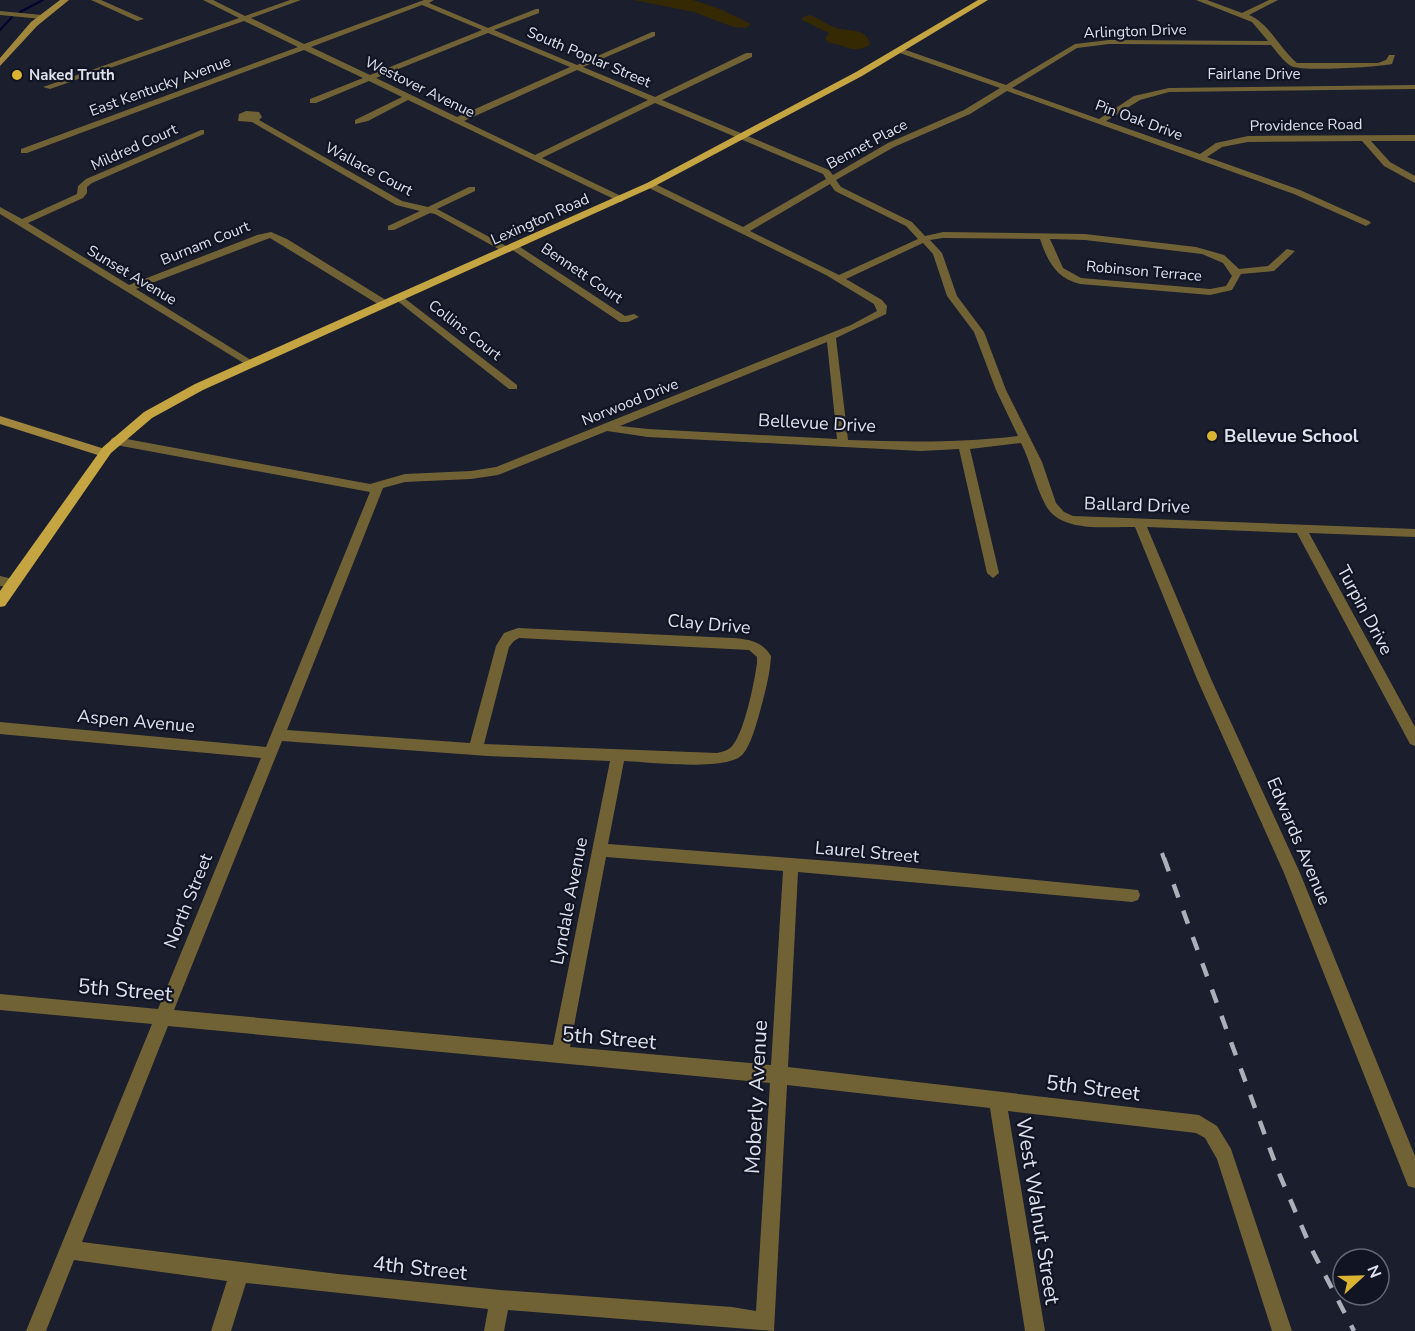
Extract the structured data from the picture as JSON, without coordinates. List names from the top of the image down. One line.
{"streets":{"main road":["Lexington Road"],"street":["Arlington Drive","South Poplar Street","Fairlane Drive","East Kentucky Avenue","Westover Avenue","Pin Oak Drive","Providence Road","Bennet Place","Mildred Court","Wallace Court","Burnam Court","Robinson Terrace","Bennett Court","Sunset Avenue","Collins Court","Norwood Drive","Bellevue Drive","Ballard Drive","Turpin Drive","Clay Drive","Aspen Avenue","Edwards Avenue","Laurel Street","North Street","Lyndale Avenue","5th Street","Moberly Avenue","West Walnut Street","4th Street"]},"crossings":[["Arlington Drive","Pin Oak Drive"],["Arlington Drive","Bennet Place"],["South Poplar Street","East Kentucky Avenue"],["South Poplar Street","Bennet Place"],["South Poplar Street","Lexington Road"],["South Poplar Street","Ballard Drive"],["Fairlane Drive","Pin Oak Drive"],["East Kentucky Avenue","Westover Avenue"],["Westover Avenue","Lexington Road"],["Pin Oak Drive","Providence Road"],["Pin Oak Drive","Bennet Place"],["Pin Oak Drive","Lexington Road"],["Bennet Place","Norwood Drive"],["Bennet Place","Ballard Drive"],["Mildred Court","Sunset Avenue"],["Wallace Court","Lexington Road"],["Wallace Court","Bennett Court"],["Lexington Road","Burnam Court"],["Lexington Road","Bennett Court"],["Lexington Road","Sunset Avenue"],["Lexington Road","Collins Court"],["Lexington Road","Norwood Drive"],["Burnam Court","Sunset Avenue"],["Norwood Drive","Bellevue Drive"],["Norwood Drive","North Street"],["Bellevue Drive","Ballard Drive"],["Ballard Drive","Turpin Drive"],["Ballard Drive","Edwards Avenue"],["Clay Drive","North Street"],["Clay Drive","Lyndale Avenue"],["Aspen Avenue","North Street"],["Laurel Street","Lyndale Avenue"],["Laurel Street","Moberly Avenue"],["North Street","5th Street"],["North Street","4th Street"],["Lyndale Avenue","5th Street"],["5th Street","Moberly Avenue"],["5th Street","West Walnut Street"],["Moberly Avenue","4th Street"]],"places":["Naked Truth","Bellevue School"],"north":"right"}
